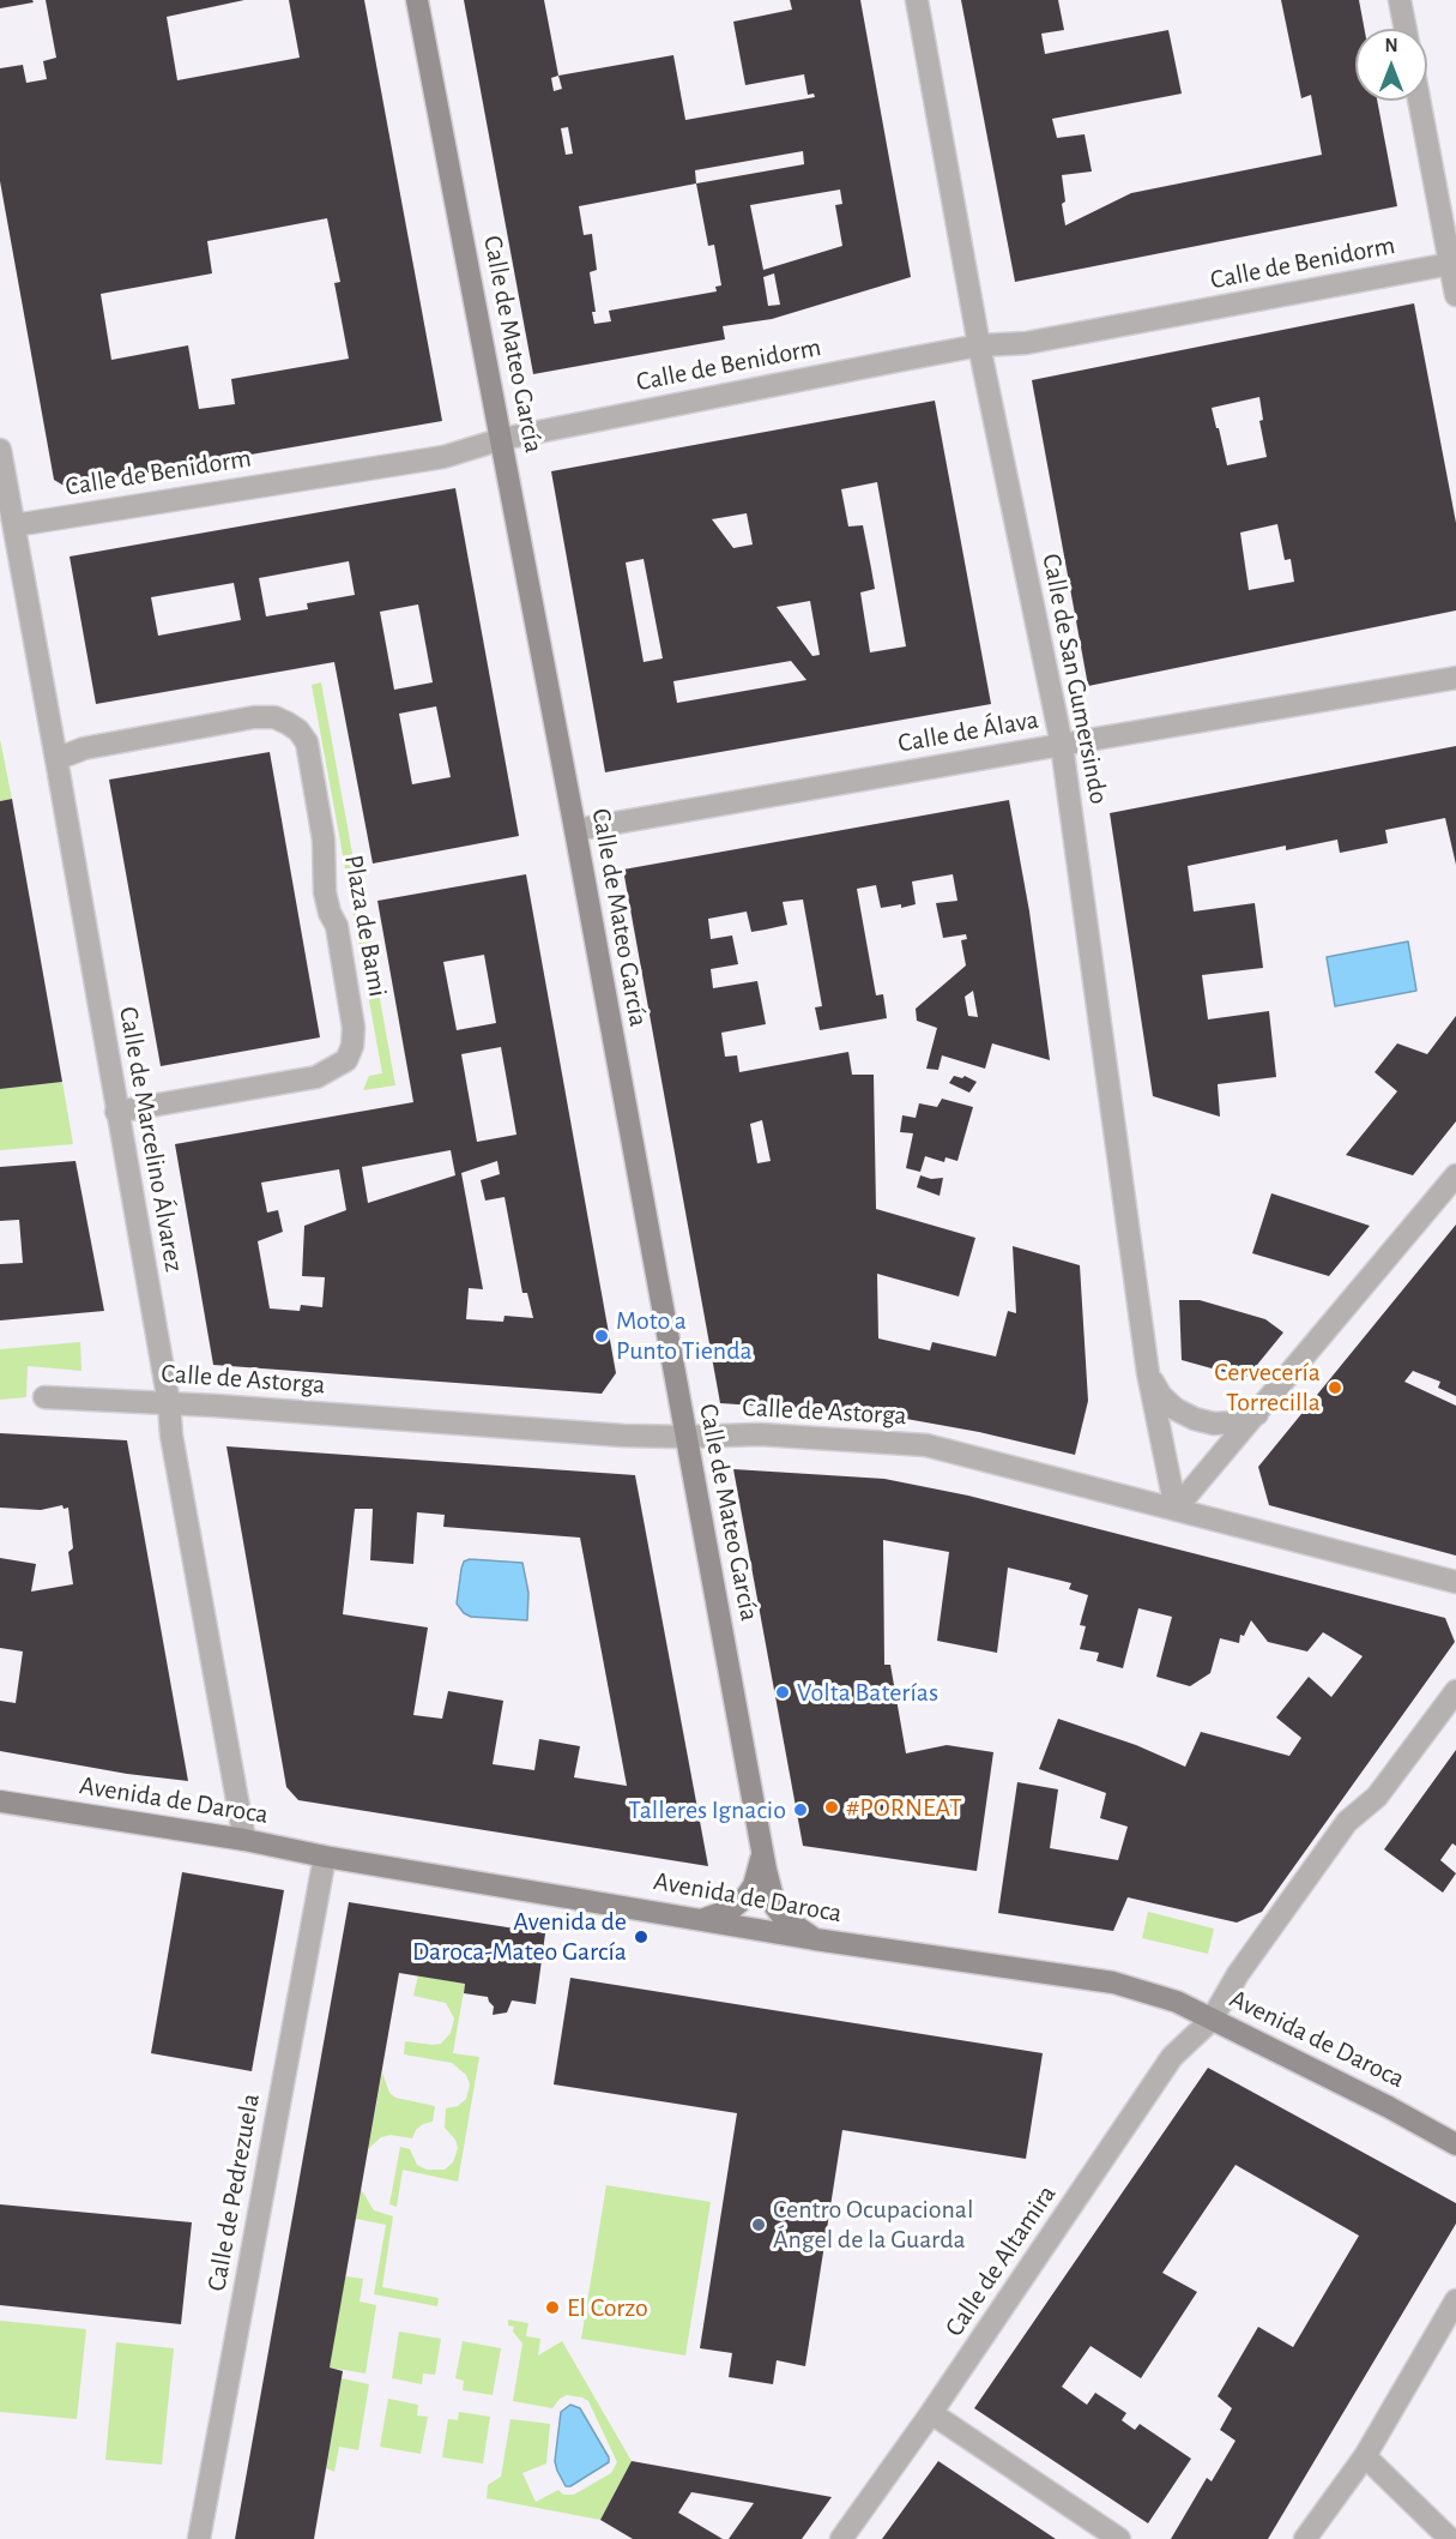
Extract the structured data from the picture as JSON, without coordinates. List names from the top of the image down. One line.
{"streets":{"main road":["Calle de Mateo García","Avenida de Daroca"],"street":["Calle de Benidorm","Calle de San Gumersindo","Calle de Álava","Plaza de Bami","Calle de Marcelino Álvarez","Calle de Astorga","Calle de Pedrezuela","Calle de Altamira"]},"crossings":[["Calle de Benidorm","Calle de Mateo García"],["Calle de Benidorm","Calle de San Gumersindo"],["Calle de Benidorm","Calle de Marcelino Álvarez"],["Calle de Mateo García","Calle de Álava"],["Calle de Mateo García","Calle de Astorga"],["Calle de Mateo García","Avenida de Daroca"],["Calle de San Gumersindo","Calle de Álava"],["Calle de San Gumersindo","Calle de Astorga"],["Plaza de Bami","Calle de Marcelino Álvarez"],["Calle de Marcelino Álvarez","Calle de Astorga"],["Calle de Marcelino Álvarez","Avenida de Daroca"],["Avenida de Daroca","Calle de Pedrezuela"],["Avenida de Daroca","Calle de Altamira"]],"places":["Moto a Punto Tienda","Cervecería Torrecilla","Volta Baterías","#PORNEAT","Talleres Ignacio","Avenida de Daroca-Mateo García","Centro Ocupacional Ángel de la Guarda","El Corzo"],"north":"top"}
